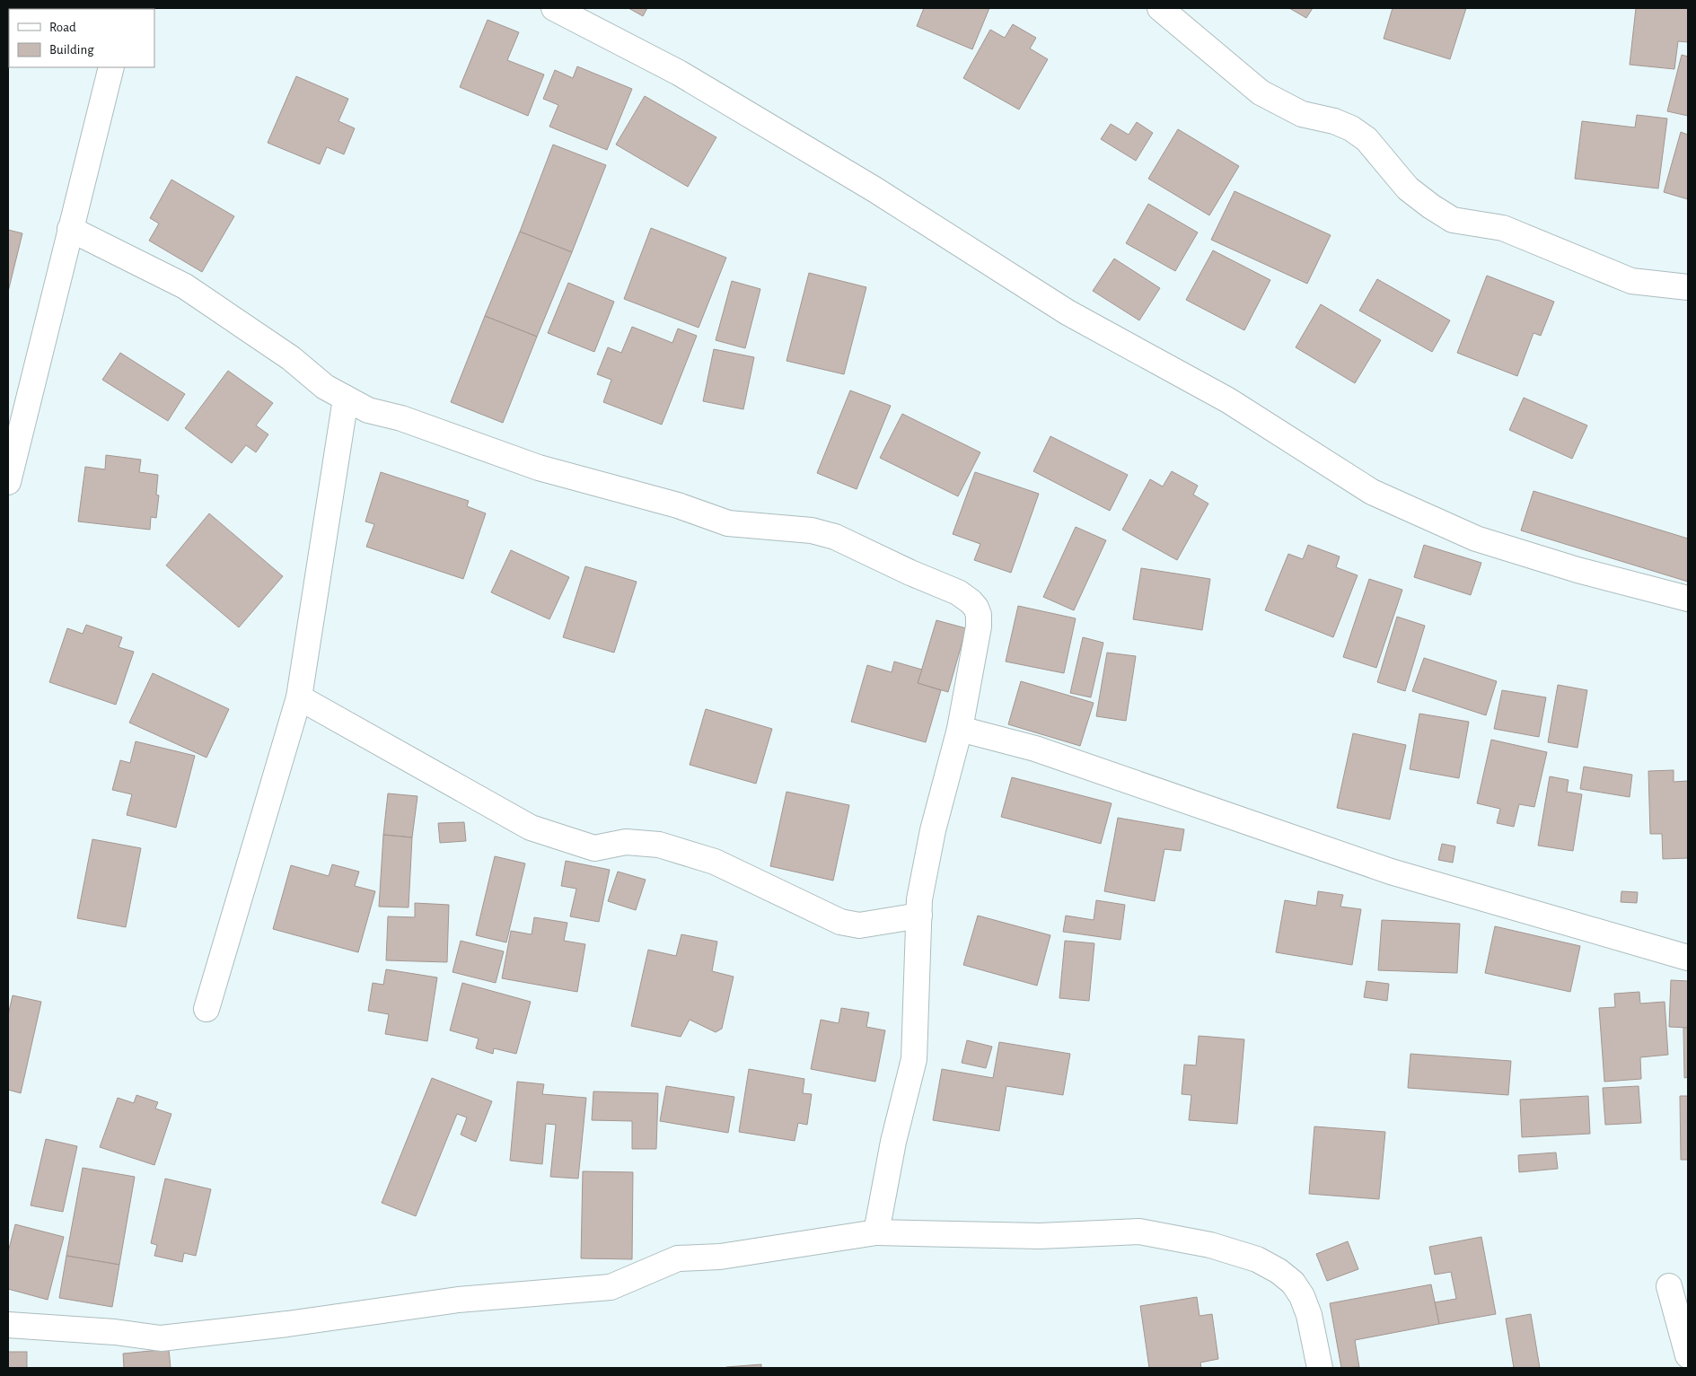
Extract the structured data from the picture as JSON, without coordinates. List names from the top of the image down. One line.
{"legend":["Road","Building"]}
